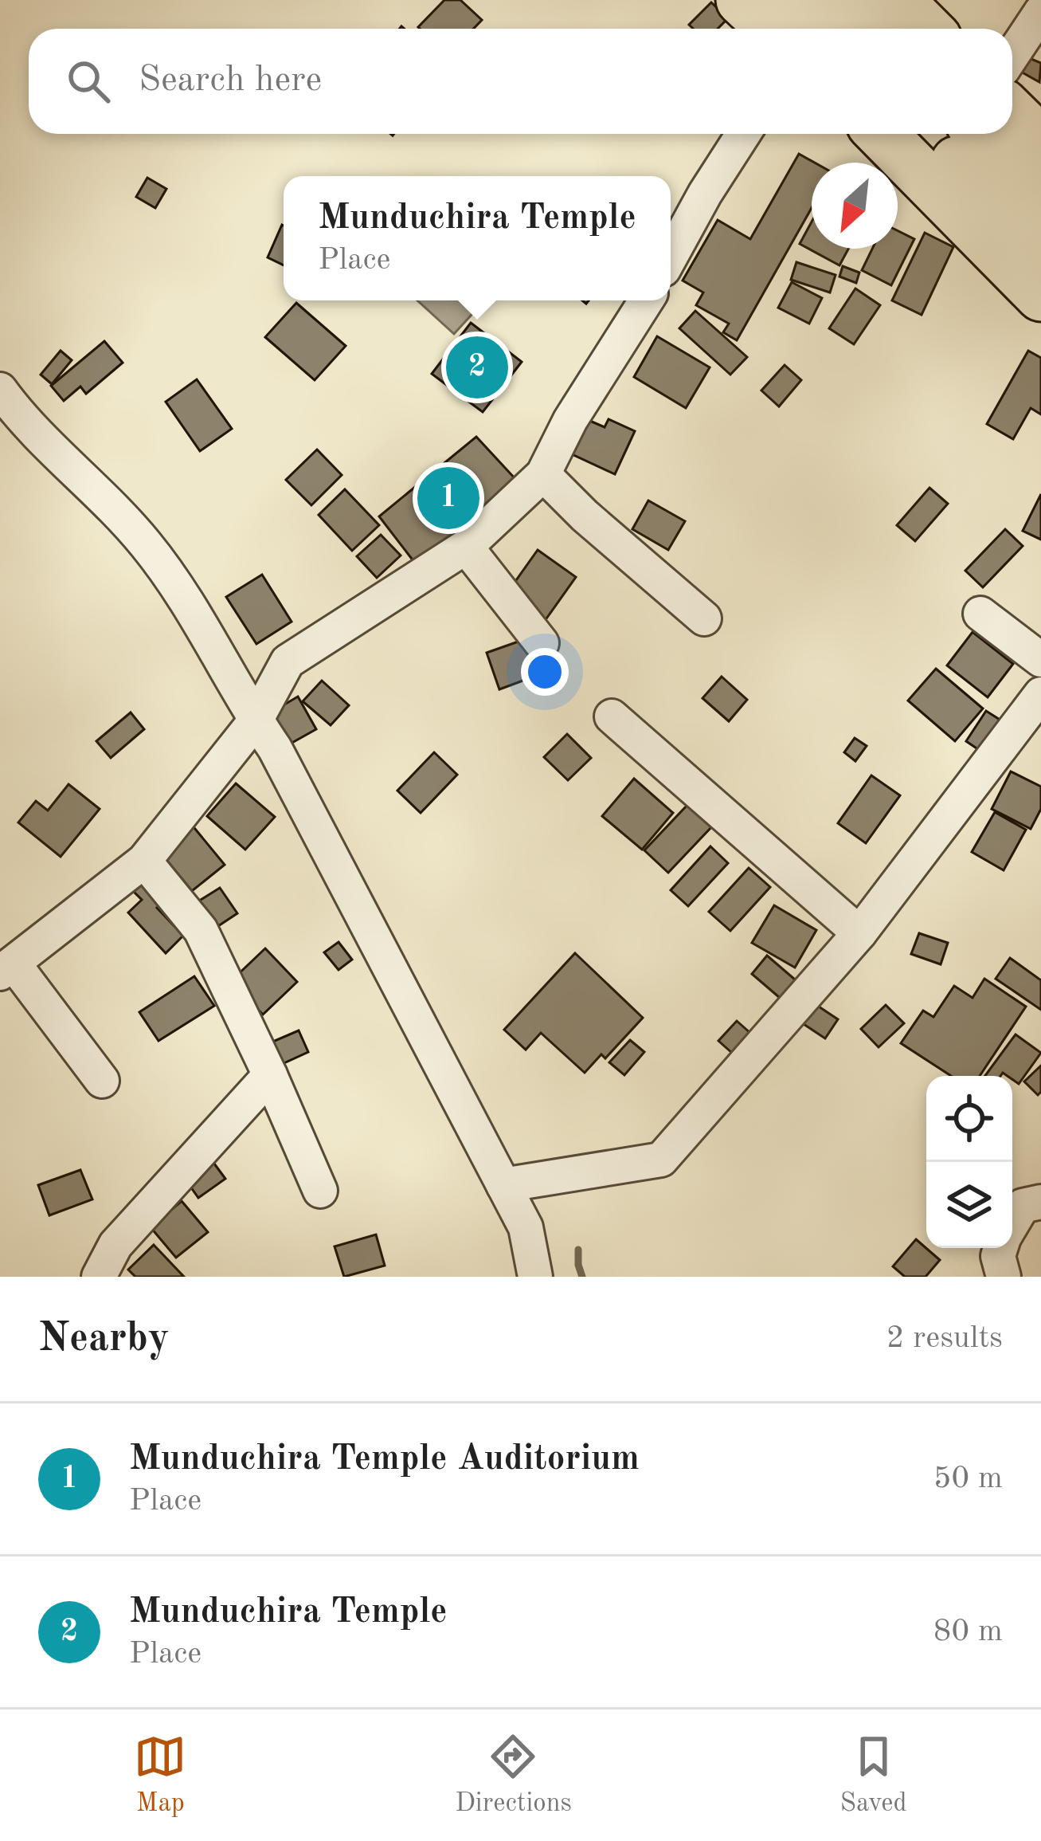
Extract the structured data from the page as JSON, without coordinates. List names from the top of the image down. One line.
{"north":"bottom left","page":{"search":"Search here","popup":["Munduchira Temple","Place"],"pins":["2","1"],"heading":["Nearby","2 results"],"list":[{"mark":"1","name":"Munduchira Temple Auditorium","note":"Place","value":"50 m"},{"mark":"2","name":"Munduchira Temple","note":"Place","value":"80 m"}],"nav":["Map","Directions","Saved"]}}
